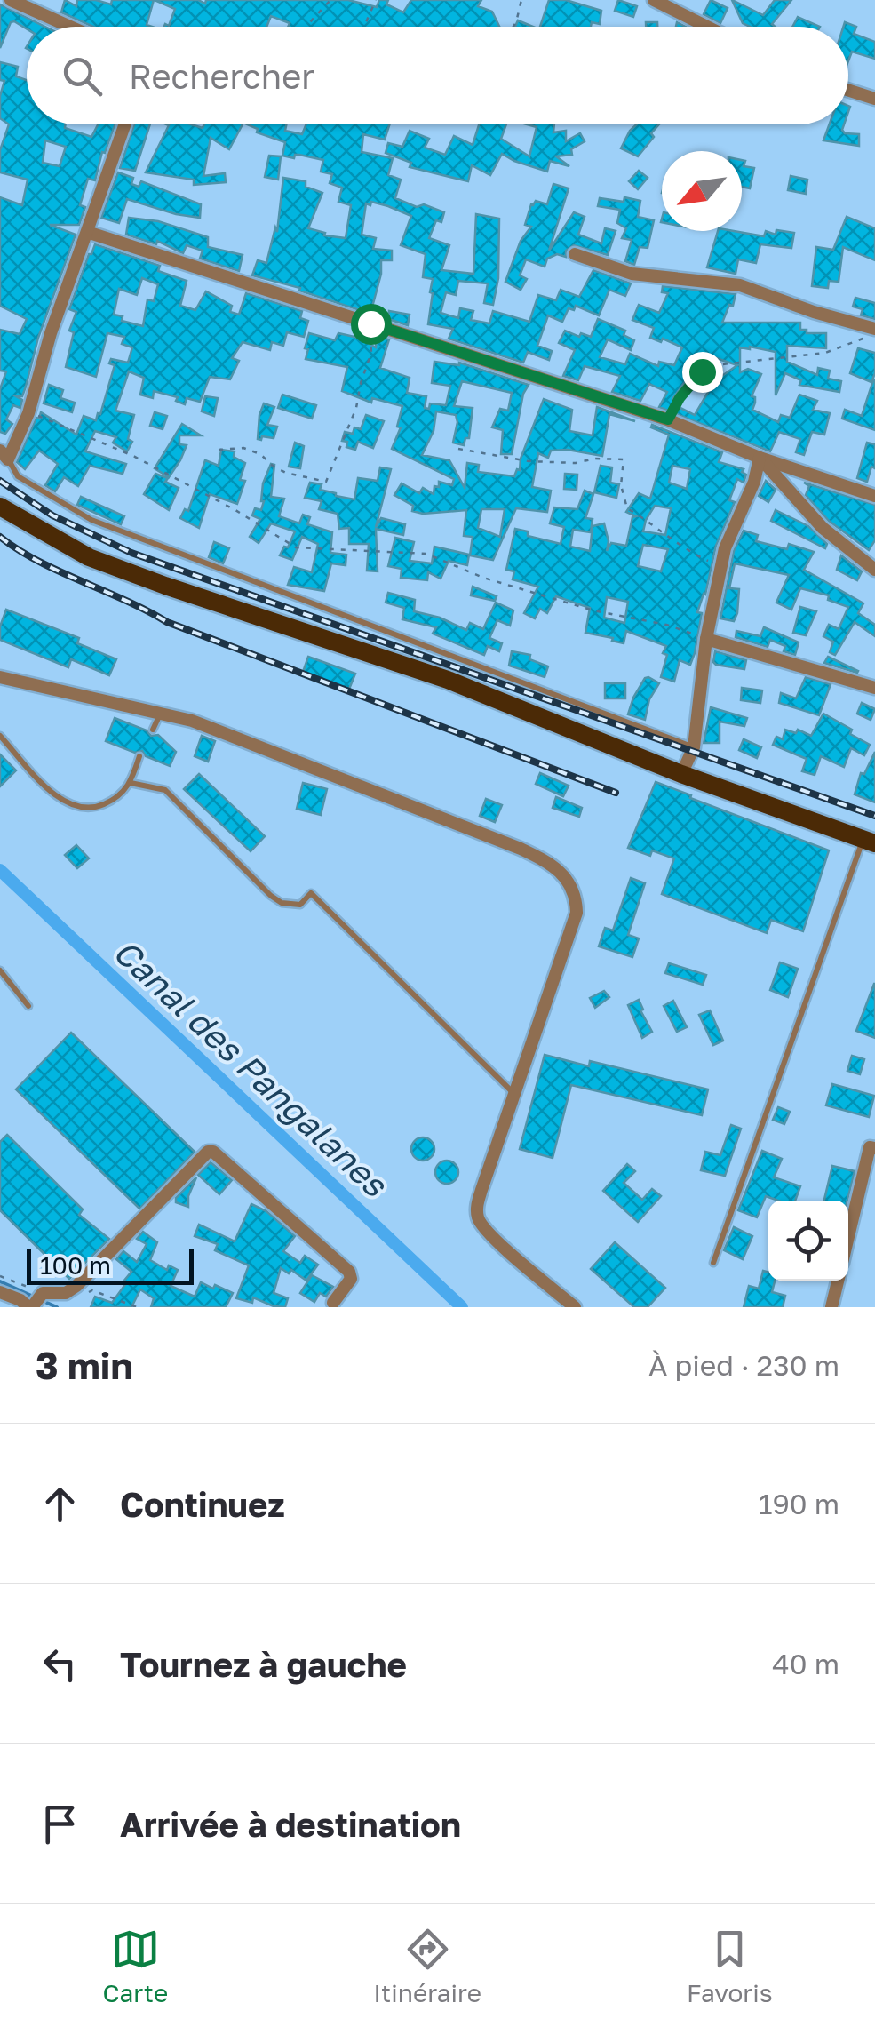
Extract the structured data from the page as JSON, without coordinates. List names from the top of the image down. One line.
{"water":["Canal des Pangalanes"],"scale_bar":"100 m","north":"bottom left","page":{"search":"Rechercher","scale":"100 m","heading":["3 min","À pied · 230 m"],"list":[["Continuez","190 m"],["Tournez à gauche","40 m"],"Arrivée à destination"],"nav":["Carte","Itinéraire","Favoris"]}}
